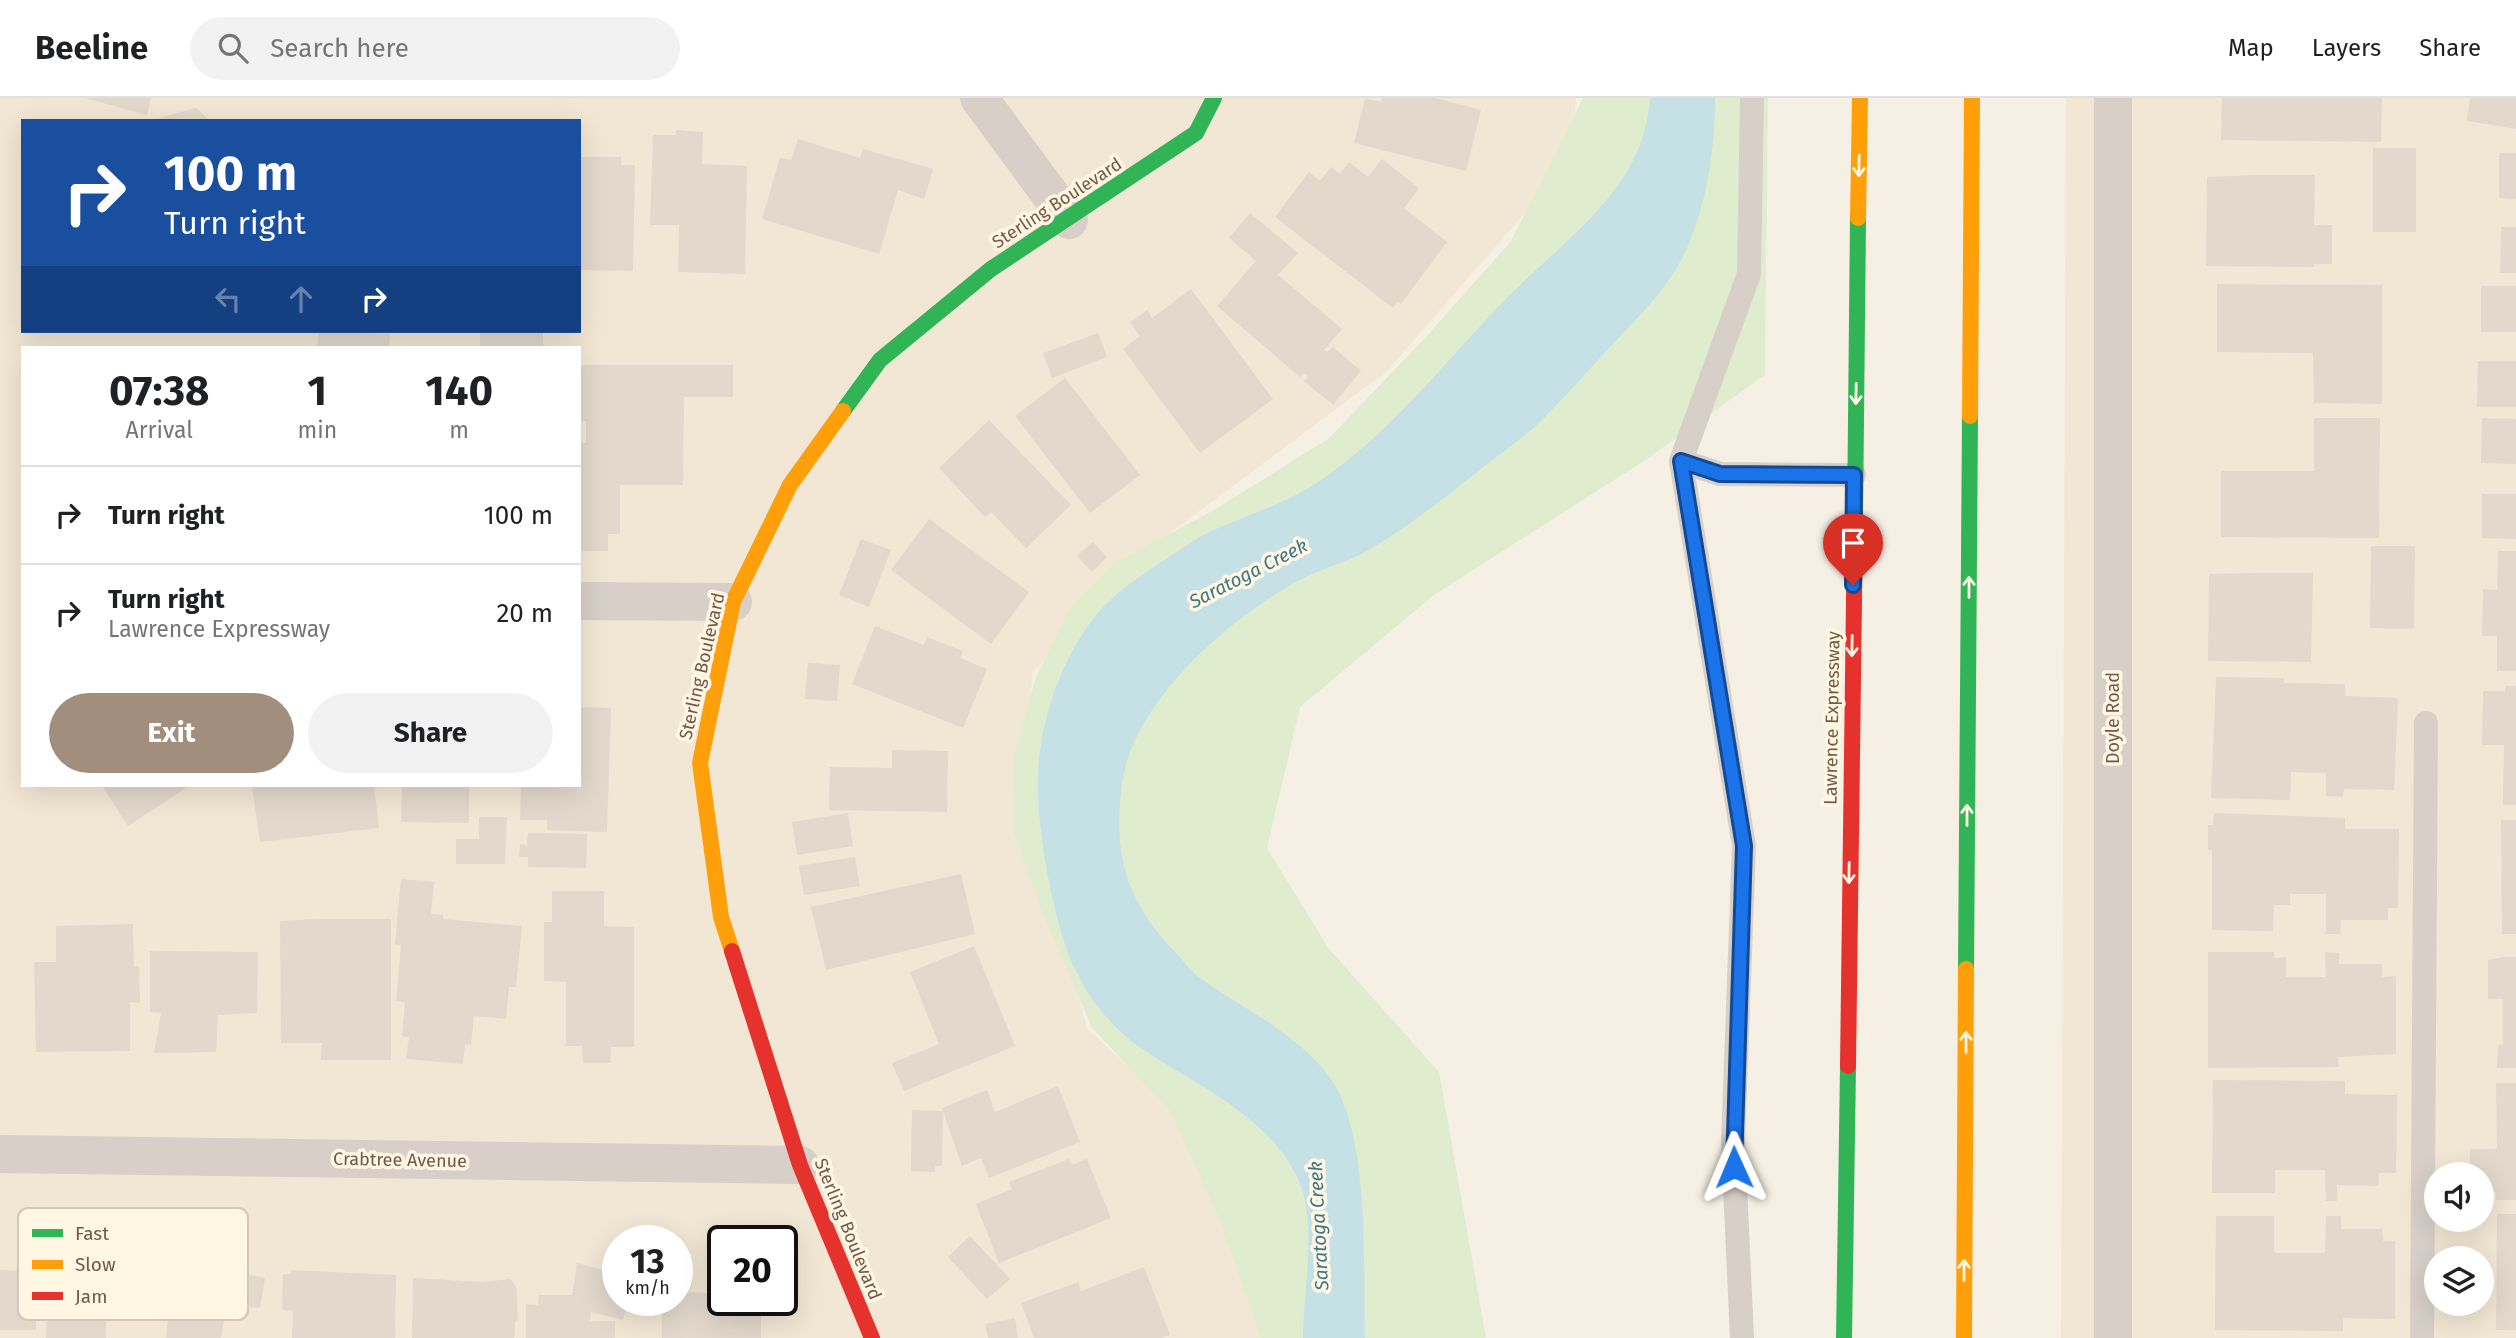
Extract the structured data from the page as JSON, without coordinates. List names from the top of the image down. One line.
{"streets":{"main road":["Sterling Boulevard","Lawrence Expressway"],"street":["Doyle Road","Crabtree Avenue"]},"crossings":[["Sterling Boulevard","Crabtree Avenue"]],"water":["Saratoga Creek"],"legend":["Fast","Slow","Jam"],"page":{"header":"Beeline","search":"Search here","nav":["Map","Layers","Share"],"turn":["100 m","Turn right"],"eta":["07:38","Arrival","1","min","140","m"],"list":[{"name":"Turn right","value":"100 m"},{"name":"Turn right","note":"Lawrence Expressway","value":"20 m"}],"buttons":["Exit","Share"],"speed":"13 km/h","limit":"20"}}
